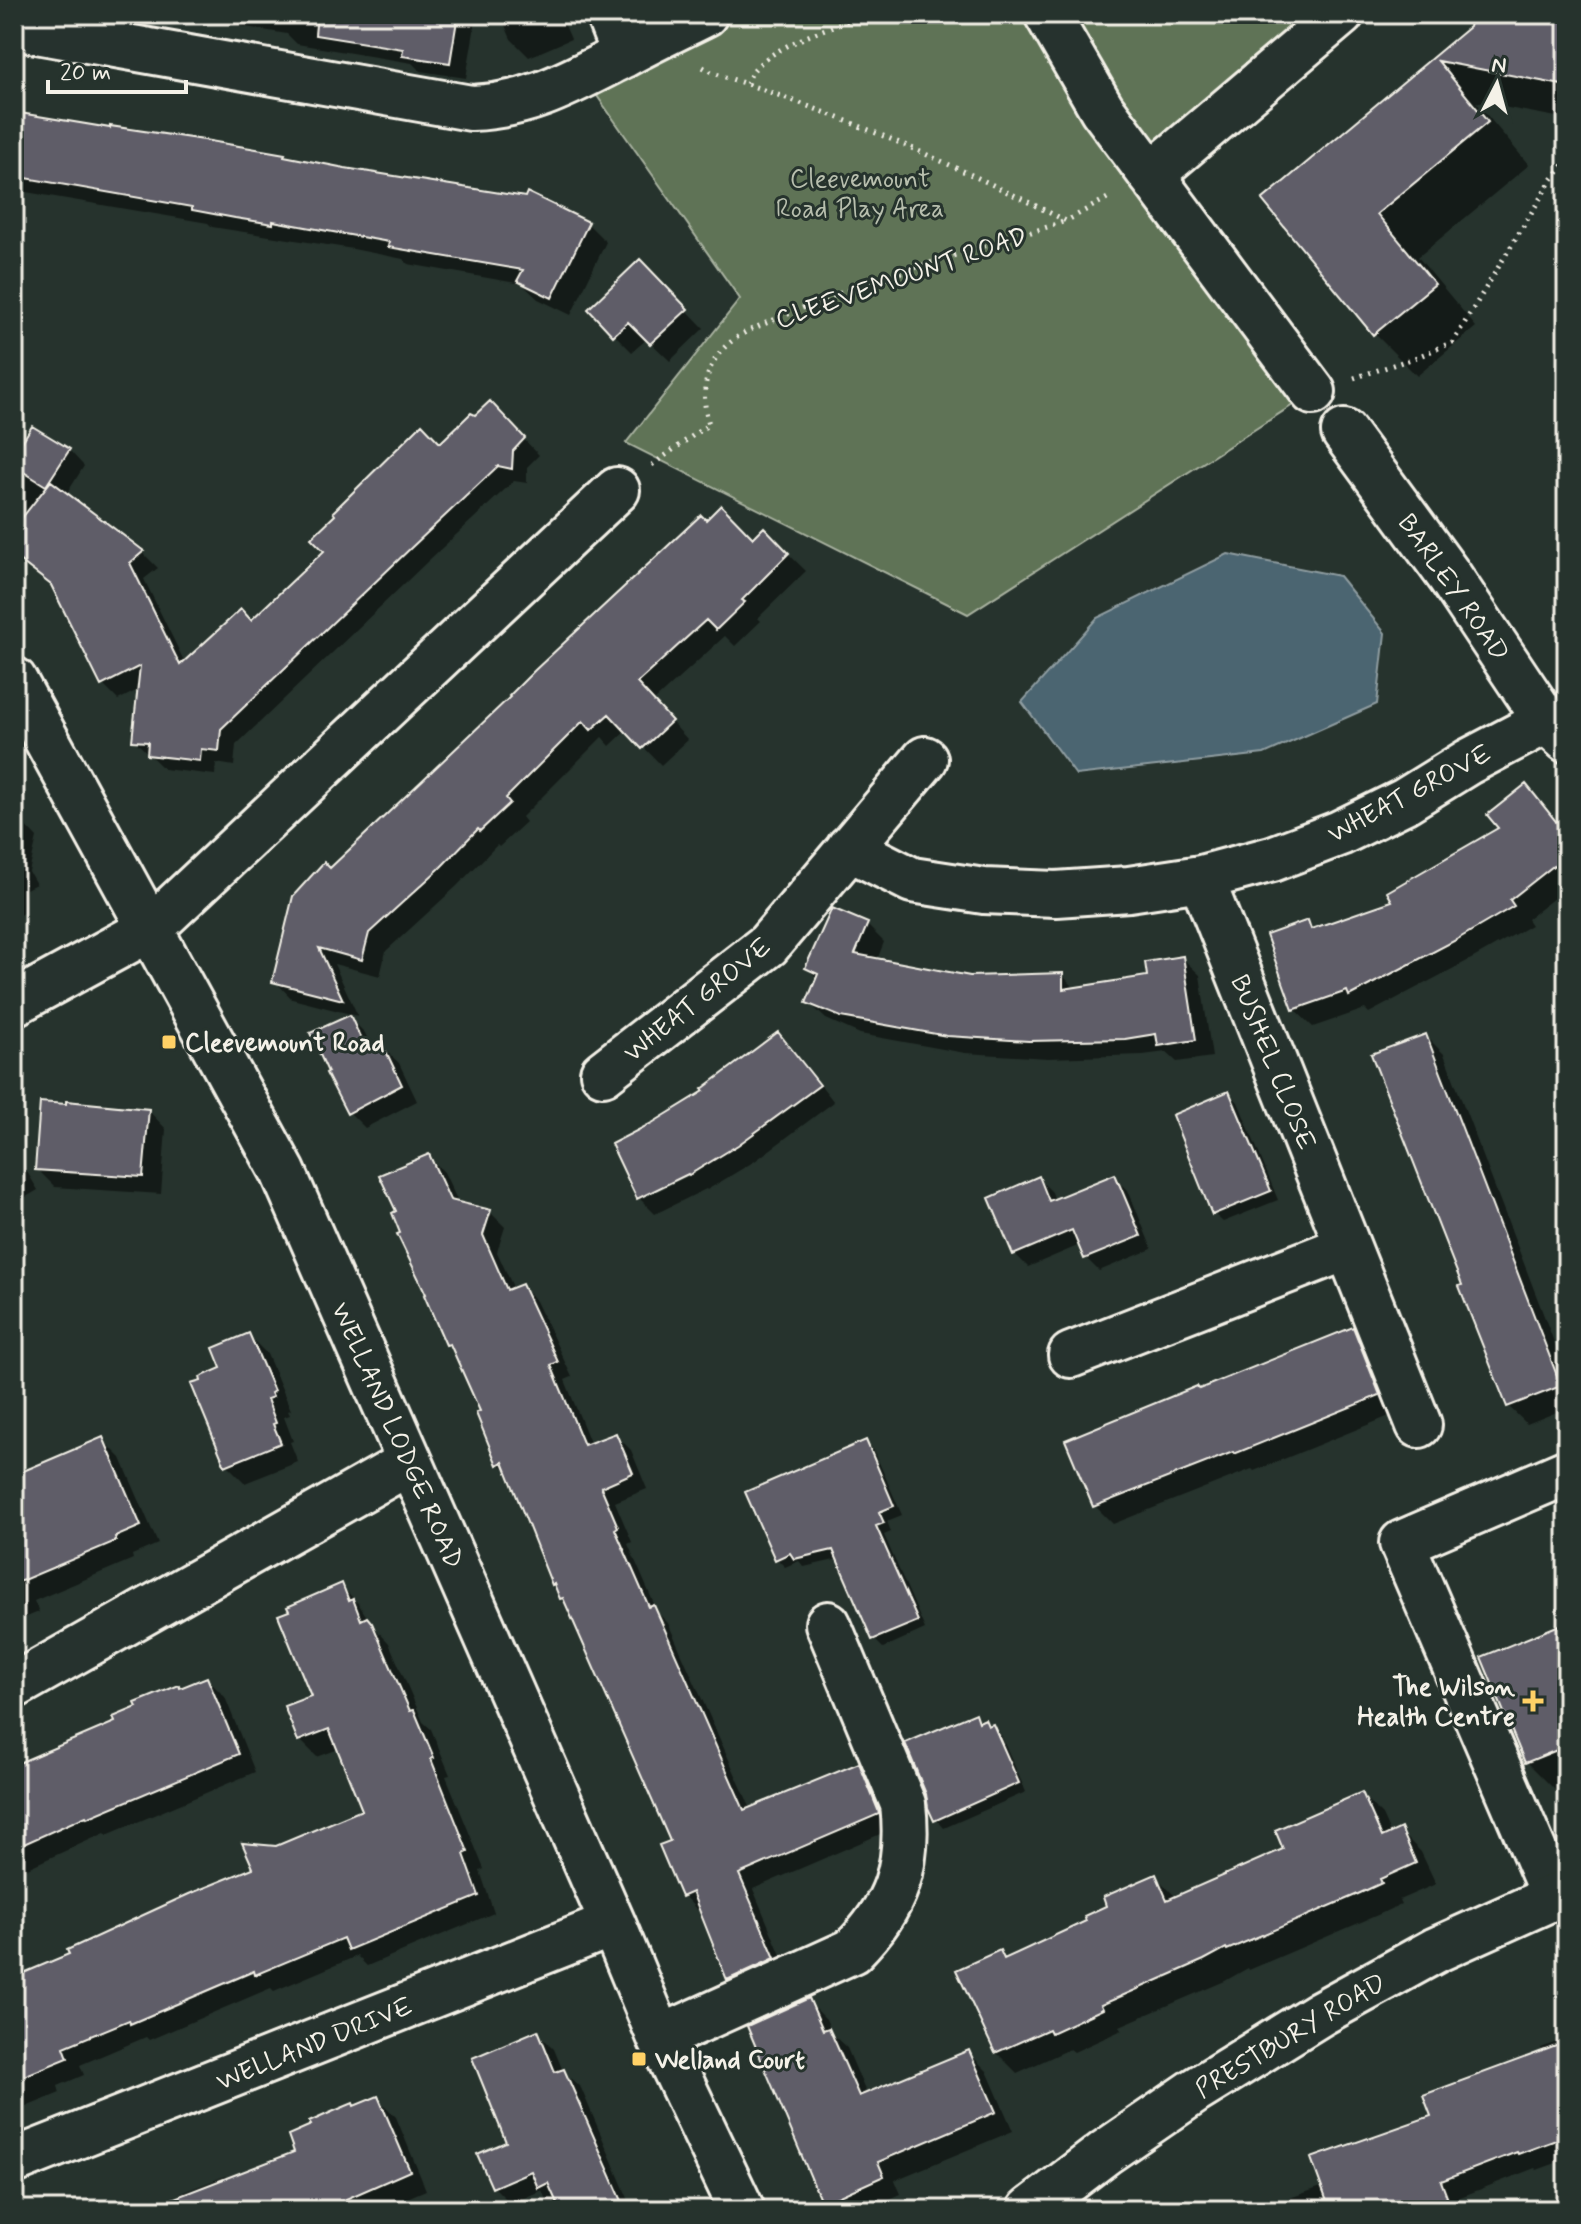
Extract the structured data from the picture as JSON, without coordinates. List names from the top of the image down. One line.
{"streets":{"street":["BARLEY ROAD","WHEAT GROVE","BUSHEL CLOSE","WELLAND LODGE ROAD","PRESTBURY ROAD","WELLAND DRIVE"],"path":["CLEEVEMOUNT ROAD"]},"crossings":[["BARLEY ROAD","WHEAT GROVE"],["WHEAT GROVE","BUSHEL CLOSE"],["WELLAND LODGE ROAD","WELLAND DRIVE"]],"parks":["Cleevemount Road Play Area"],"places":{"transit":["Cleevemount Road","Welland Court"],"health":["The Wilson Health Centre"]},"scale_bar":"20 m","north":"top"}
